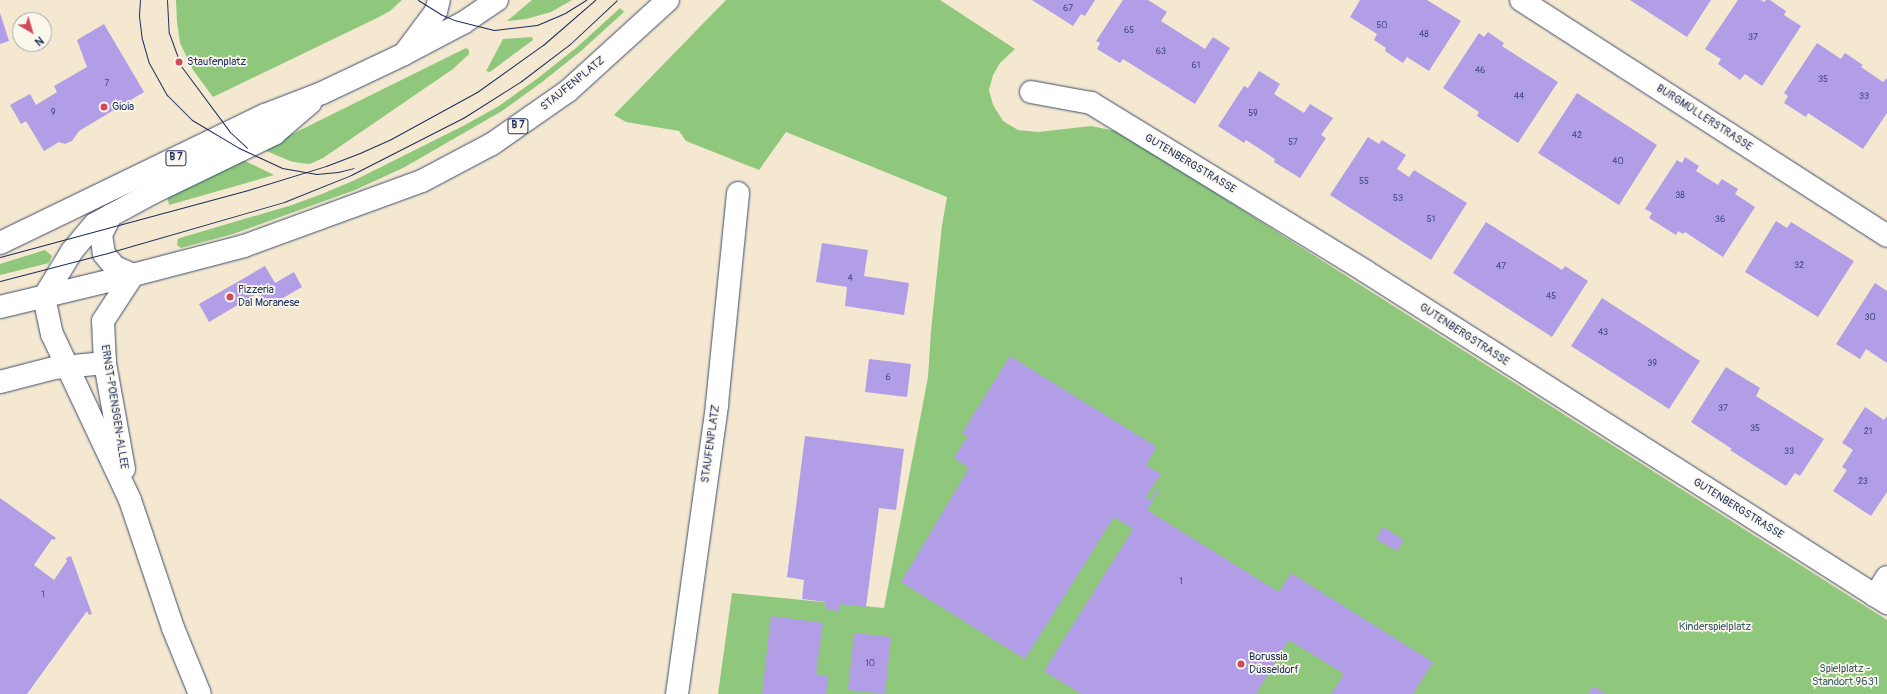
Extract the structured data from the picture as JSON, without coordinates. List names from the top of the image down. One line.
{"streets":{"street":["STAUFENPLATZ","BURGMÜLLERSTRASSE","B 7","GUTENBERGSTRASSE","ERNST-POENSGEN-ALLEE"]},"crossings":[["STAUFENPLATZ","B 7"],["STAUFENPLATZ","ERNST-POENSGEN-ALLEE"],["B 7","ERNST-POENSGEN-ALLEE"]],"parks":["Kinderspielplatz","Spielplatz - Standort 9631"],"places":["Staufenplatz","Gioia","Pizzeria Dal Moranese","Borussia Düsseldorf"],"house_numbers":["67","50","65","48","37","63","61","46","35","7","44","33","9","59","42","57","40","55","38","53","51","36","32","47","4","45","30","43","39","6","37","35","21","33","23","1","1","10"],"north":"bottom right"}
